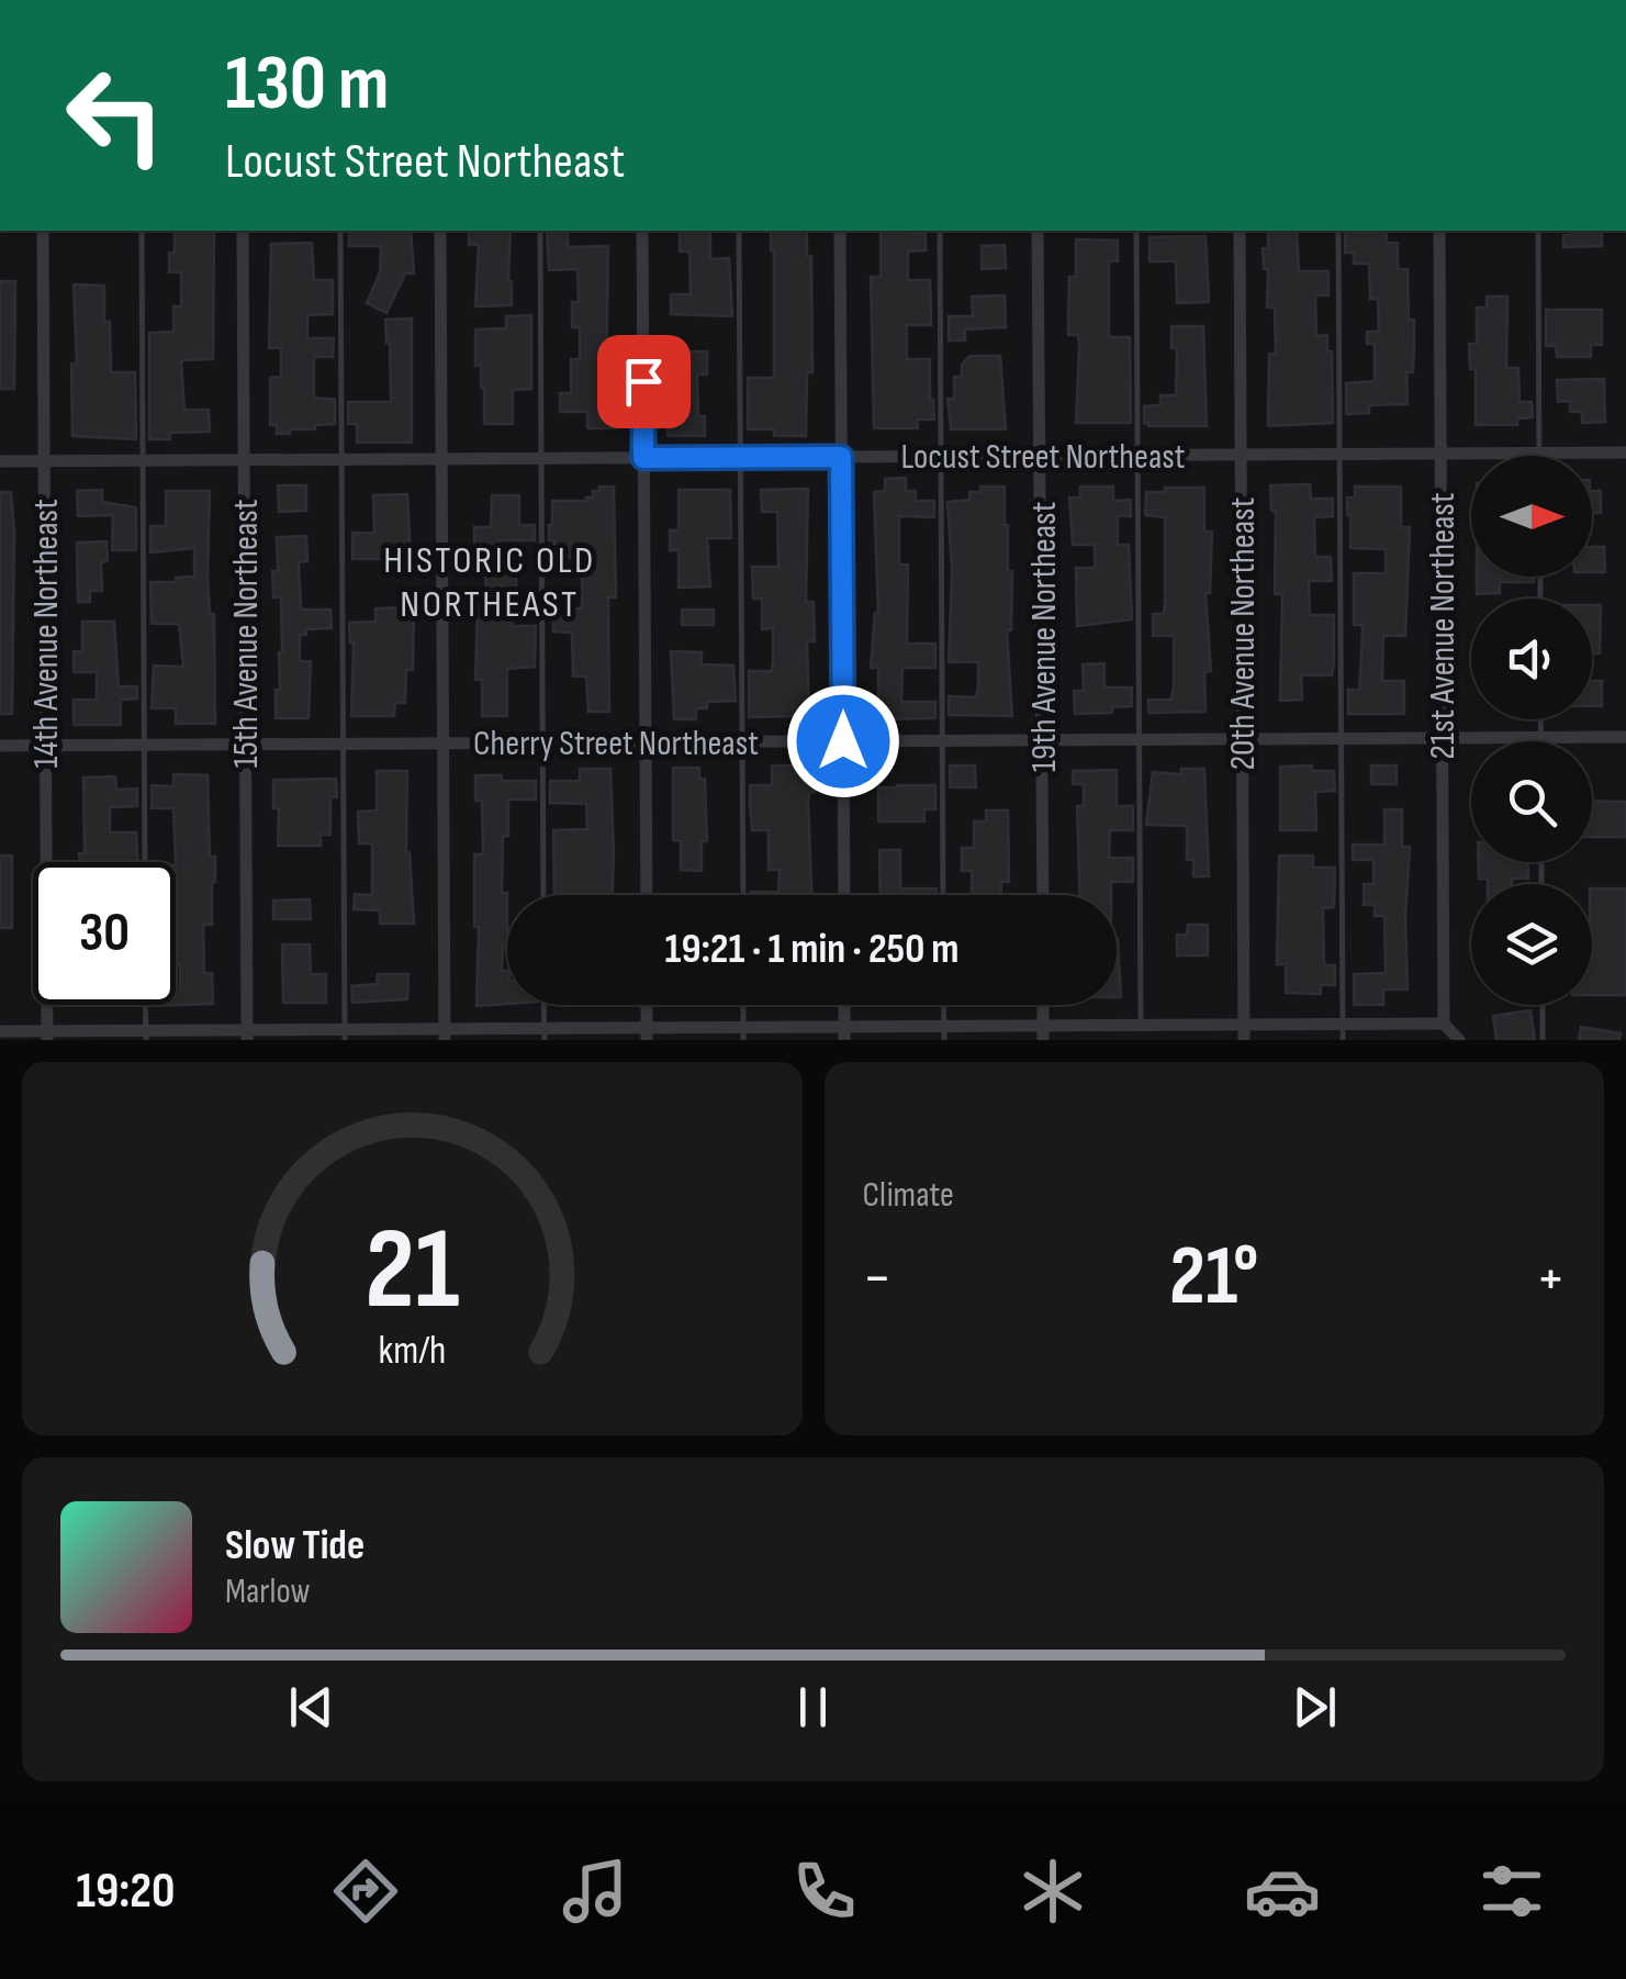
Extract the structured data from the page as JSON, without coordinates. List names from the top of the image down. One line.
{"streets":{"street":["Locust Street Northeast","21st Avenue Northeast","14th Avenue Northeast","15th Avenue Northeast","20th Avenue Northeast","19th Avenue Northeast","Cherry Street Northeast"]},"crossings":[["Locust Street Northeast","21st Avenue Northeast"],["Locust Street Northeast","14th Avenue Northeast"],["Locust Street Northeast","15th Avenue Northeast"],["Locust Street Northeast","20th Avenue Northeast"],["Locust Street Northeast","19th Avenue Northeast"],["21st Avenue Northeast","Cherry Street Northeast"],["14th Avenue Northeast","Cherry Street Northeast"],["15th Avenue Northeast","Cherry Street Northeast"],["20th Avenue Northeast","Cherry Street Northeast"],["19th Avenue Northeast","Cherry Street Northeast"]],"districts":["HISTORIC OLD NORTHEAST"],"north":"right","page":{"turn":["130 m","Locust Street Northeast"],"limit":"30","trip":"19:21 · 1 min · 250 m","tile":"Climate","heat":["−","21°","+"],"song":["Slow Tide","Marlow"],"tabs":"19:20","gauge":["21","km/h"]}}
